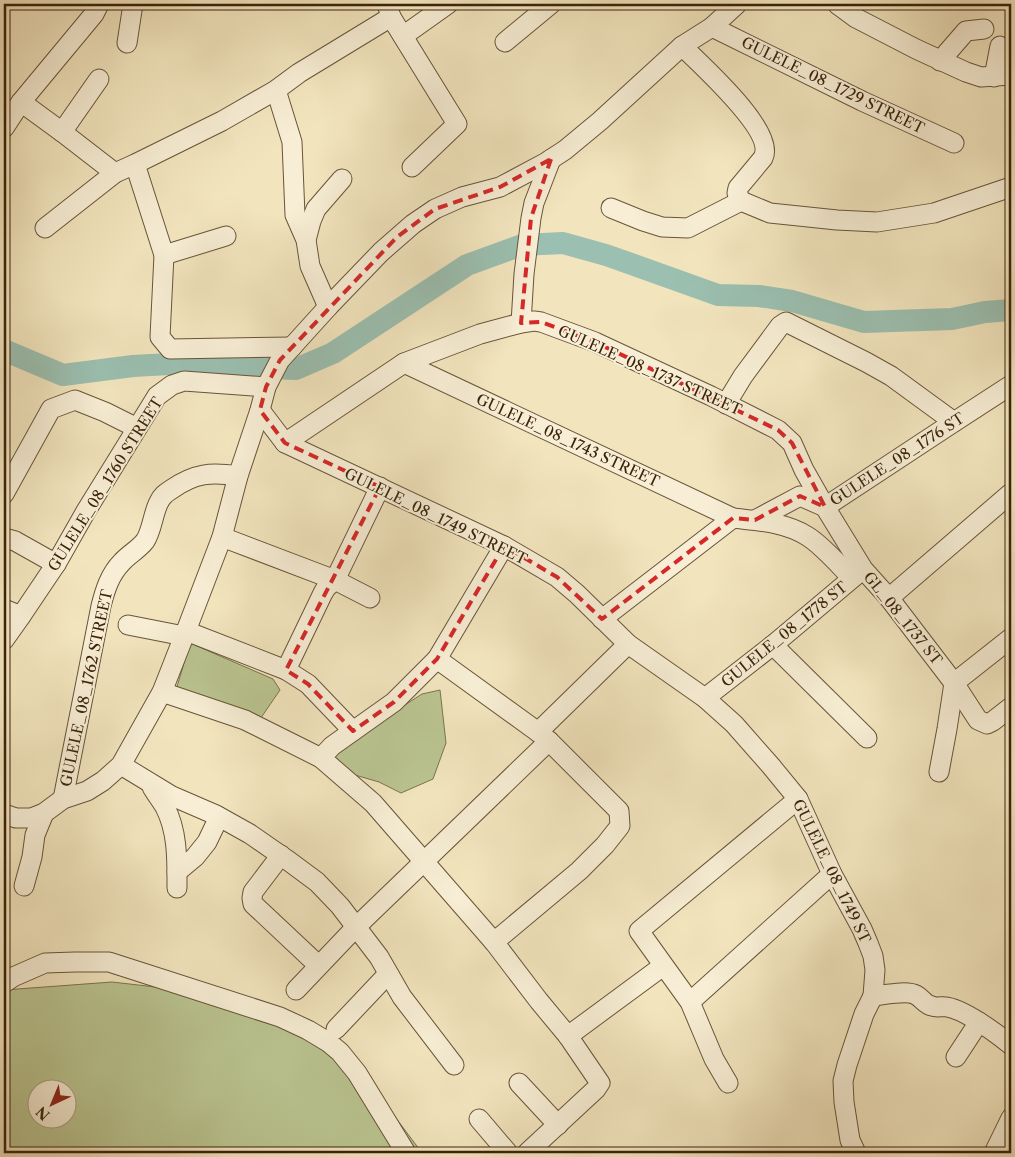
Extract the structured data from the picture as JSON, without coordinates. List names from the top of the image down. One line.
{"streets":{"street":["GULELE_08_1729 STREET","GULELE_08_1737 STREET","GULELE_08_1743 STREET","GULELE_08_1776 ST","GULELE_08_1760 STREET","GULELE_08_1749 STREET","GL_08_1737 ST","GULELE_08_1778 ST","GULELE_08_1762 STREET","GULELE_08_1749 ST"]},"crossings":[["GULELE_08_1737 STREET","GULELE_08_1743 STREET"],["GULELE_08_1737 STREET","GULELE_08_1776 ST"],["GULELE_08_1737 STREET","GULELE_08_1749 STREET"],["GULELE_08_1737 STREET","GL_08_1737 ST"],["GULELE_08_1776 ST","GL_08_1737 ST"],["GULELE_08_1749 STREET","GULELE_08_1749 ST"],["GL_08_1737 ST","GULELE_08_1778 ST"],["GULELE_08_1778 ST","GULELE_08_1749 ST"]],"north":"bottom left"}
